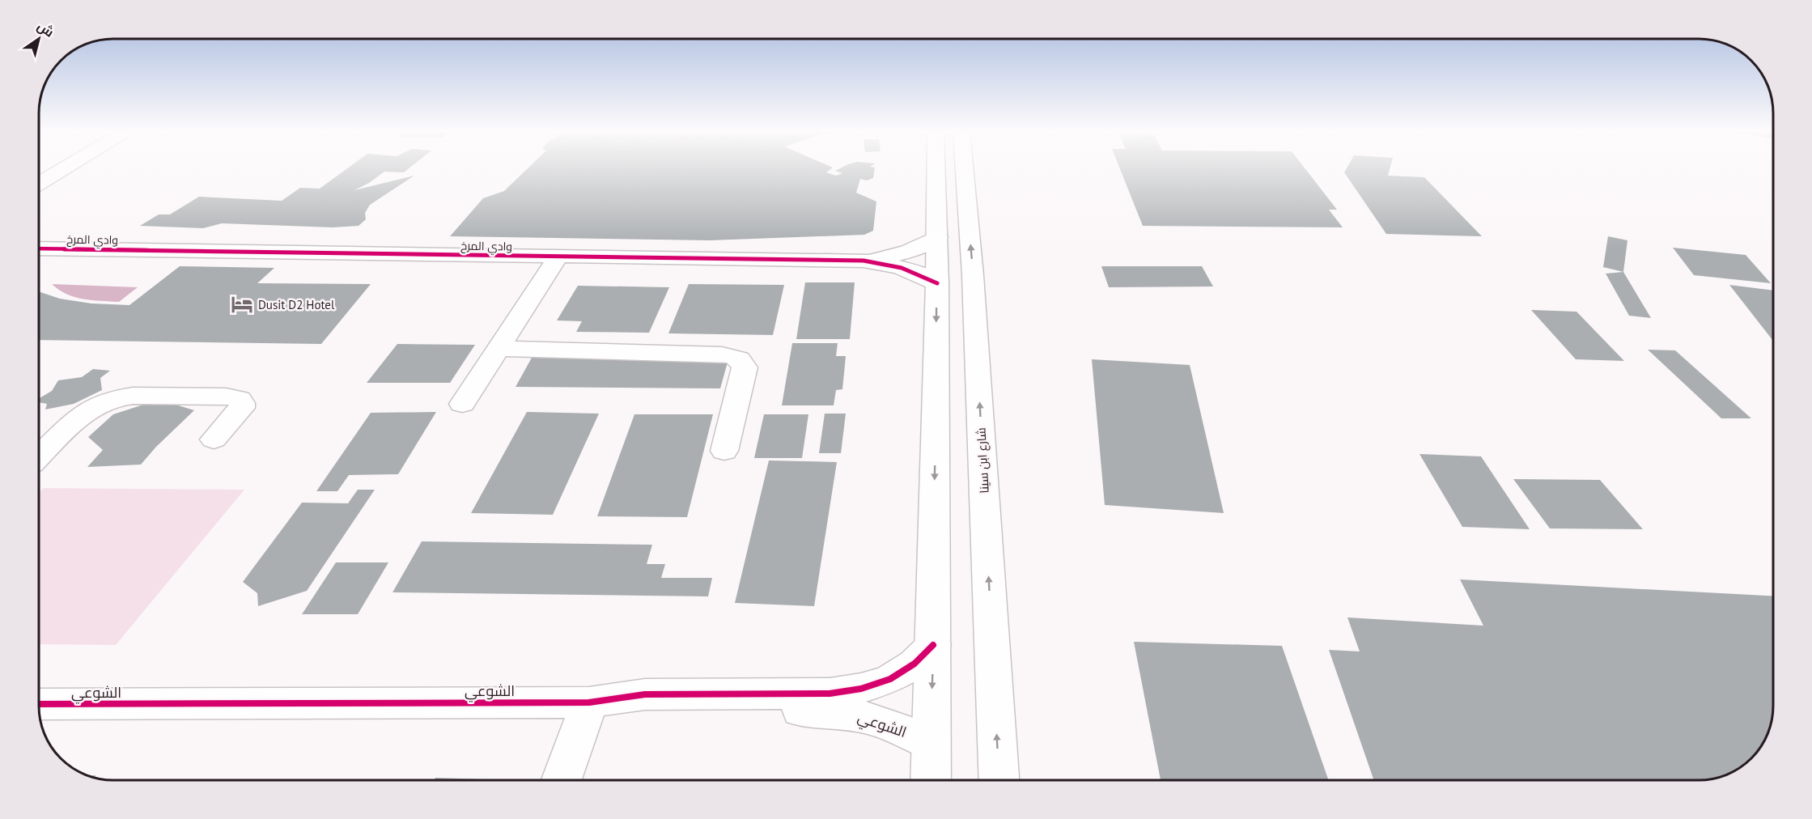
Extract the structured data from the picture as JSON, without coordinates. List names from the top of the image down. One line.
{"streets":{"street":["وادي المرخ","شارع ابن سينا","الشوعي"]},"places":{"hotel":["Dusit D2 Hotel"]},"north":"top right"}
